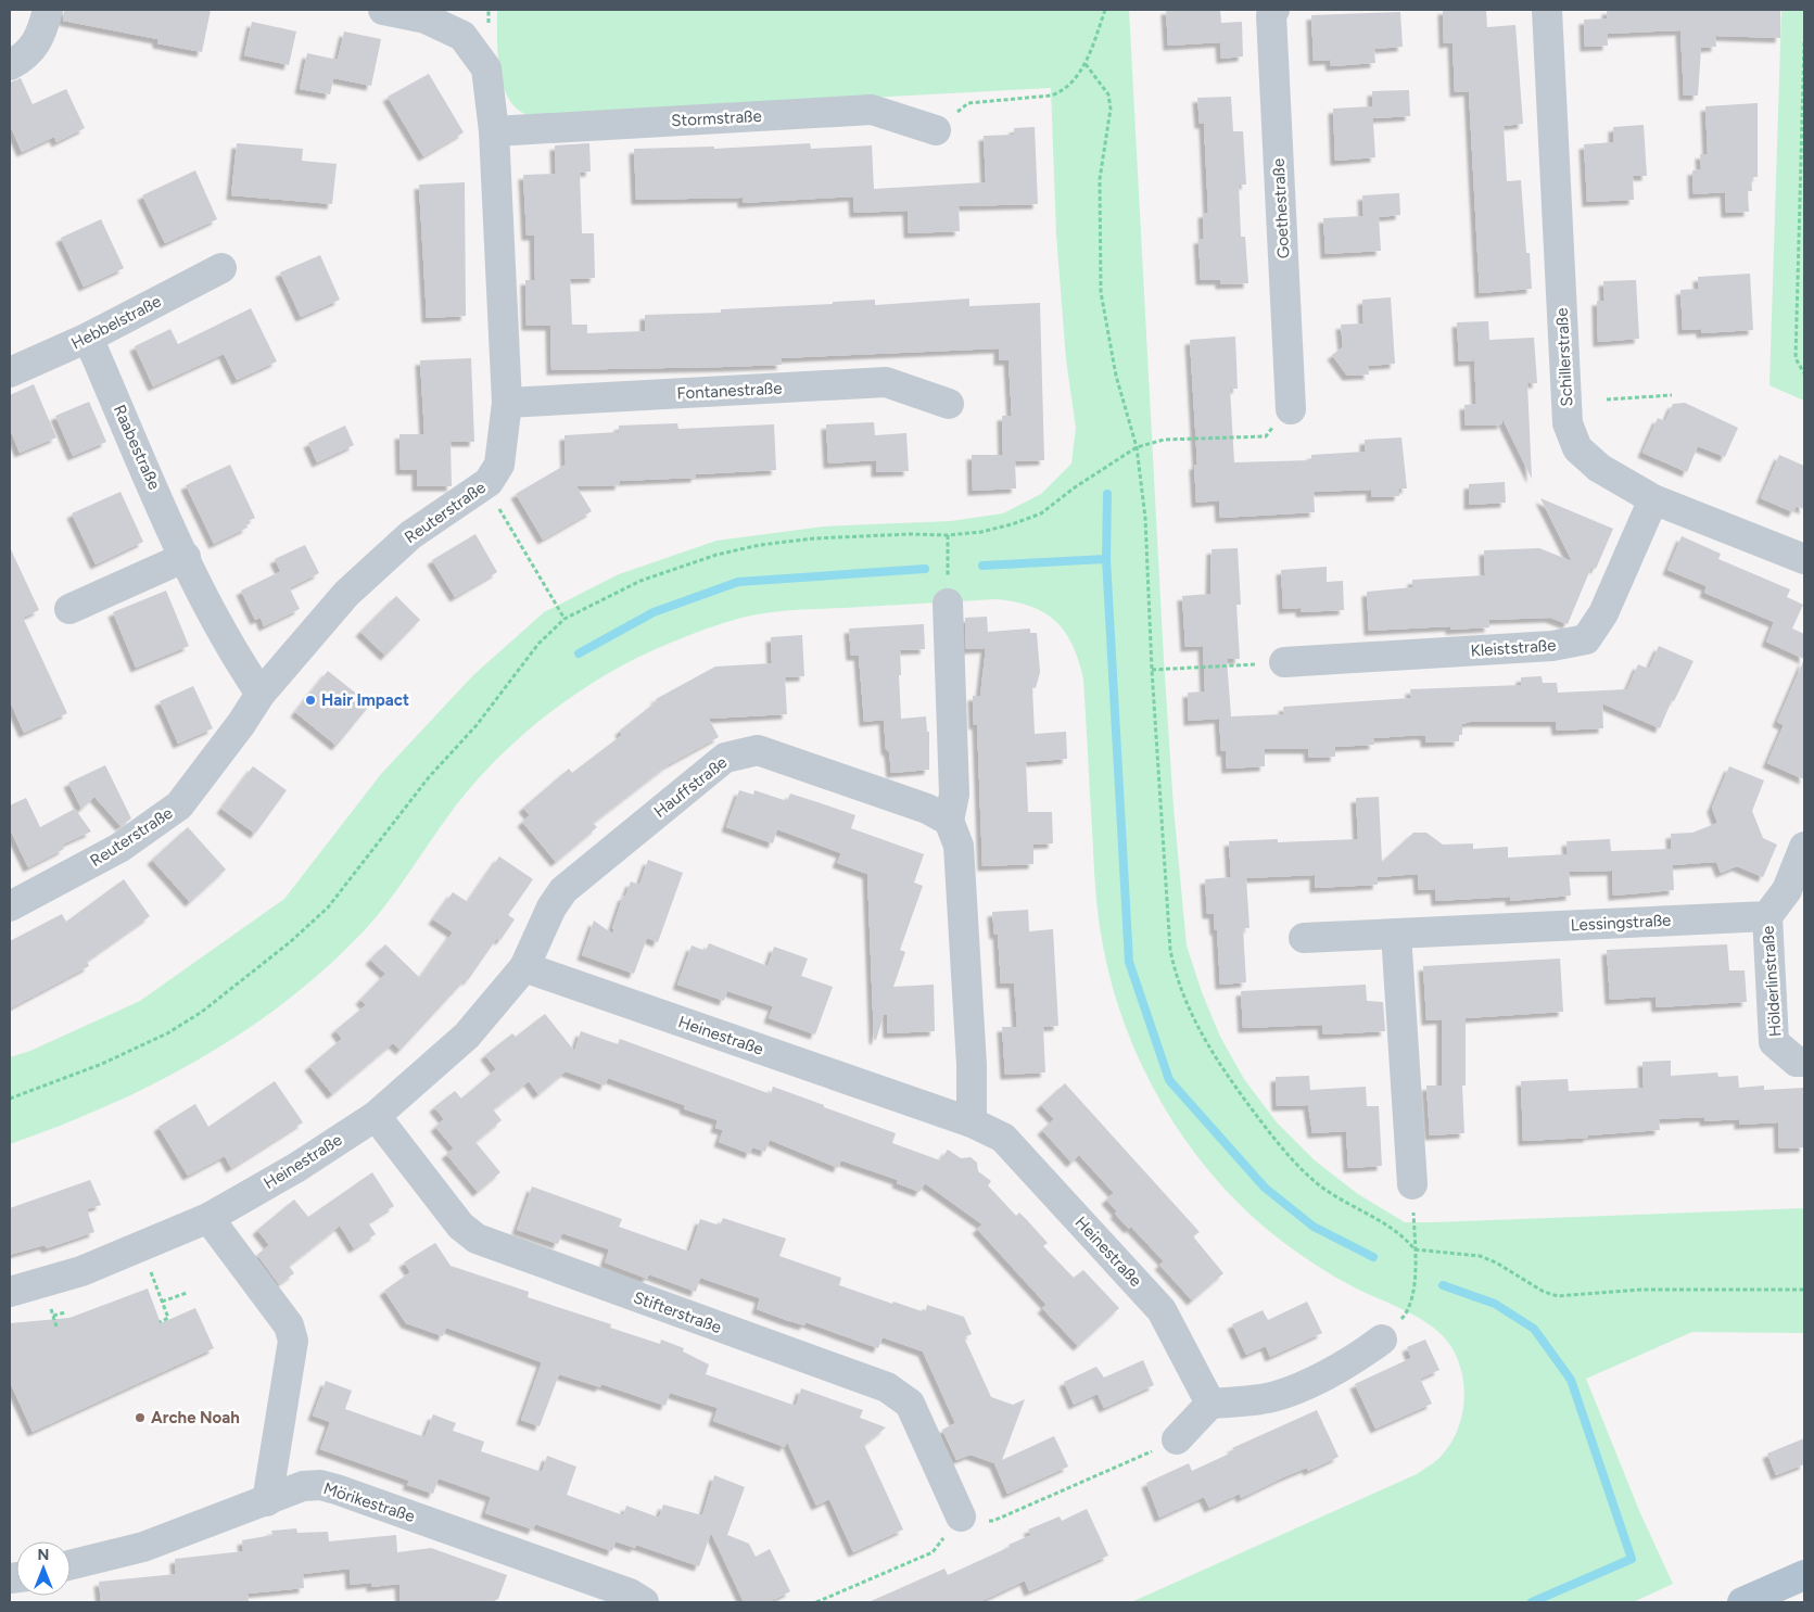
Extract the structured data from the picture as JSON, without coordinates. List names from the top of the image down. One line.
{"streets":{"street":["Stormstraße","Goethestraße","Hebbelstraße","Schillerstraße","Fontanestraße","Raabestraße","Reuterstraße","Kleiststraße","Hauffstraße","Lessingstraße","Hölderlinstraße","Heinestraße","Stifterstraße","Mörikestraße"]},"crossings":[["Stormstraße","Reuterstraße"],["Hebbelstraße","Raabestraße"],["Schillerstraße","Kleiststraße"],["Fontanestraße","Reuterstraße"],["Raabestraße","Reuterstraße"],["Hauffstraße","Heinestraße"],["Lessingstraße","Hölderlinstraße"],["Heinestraße","Stifterstraße"]],"places":["Hair Impact","Arche Noah"],"north":"top"}
